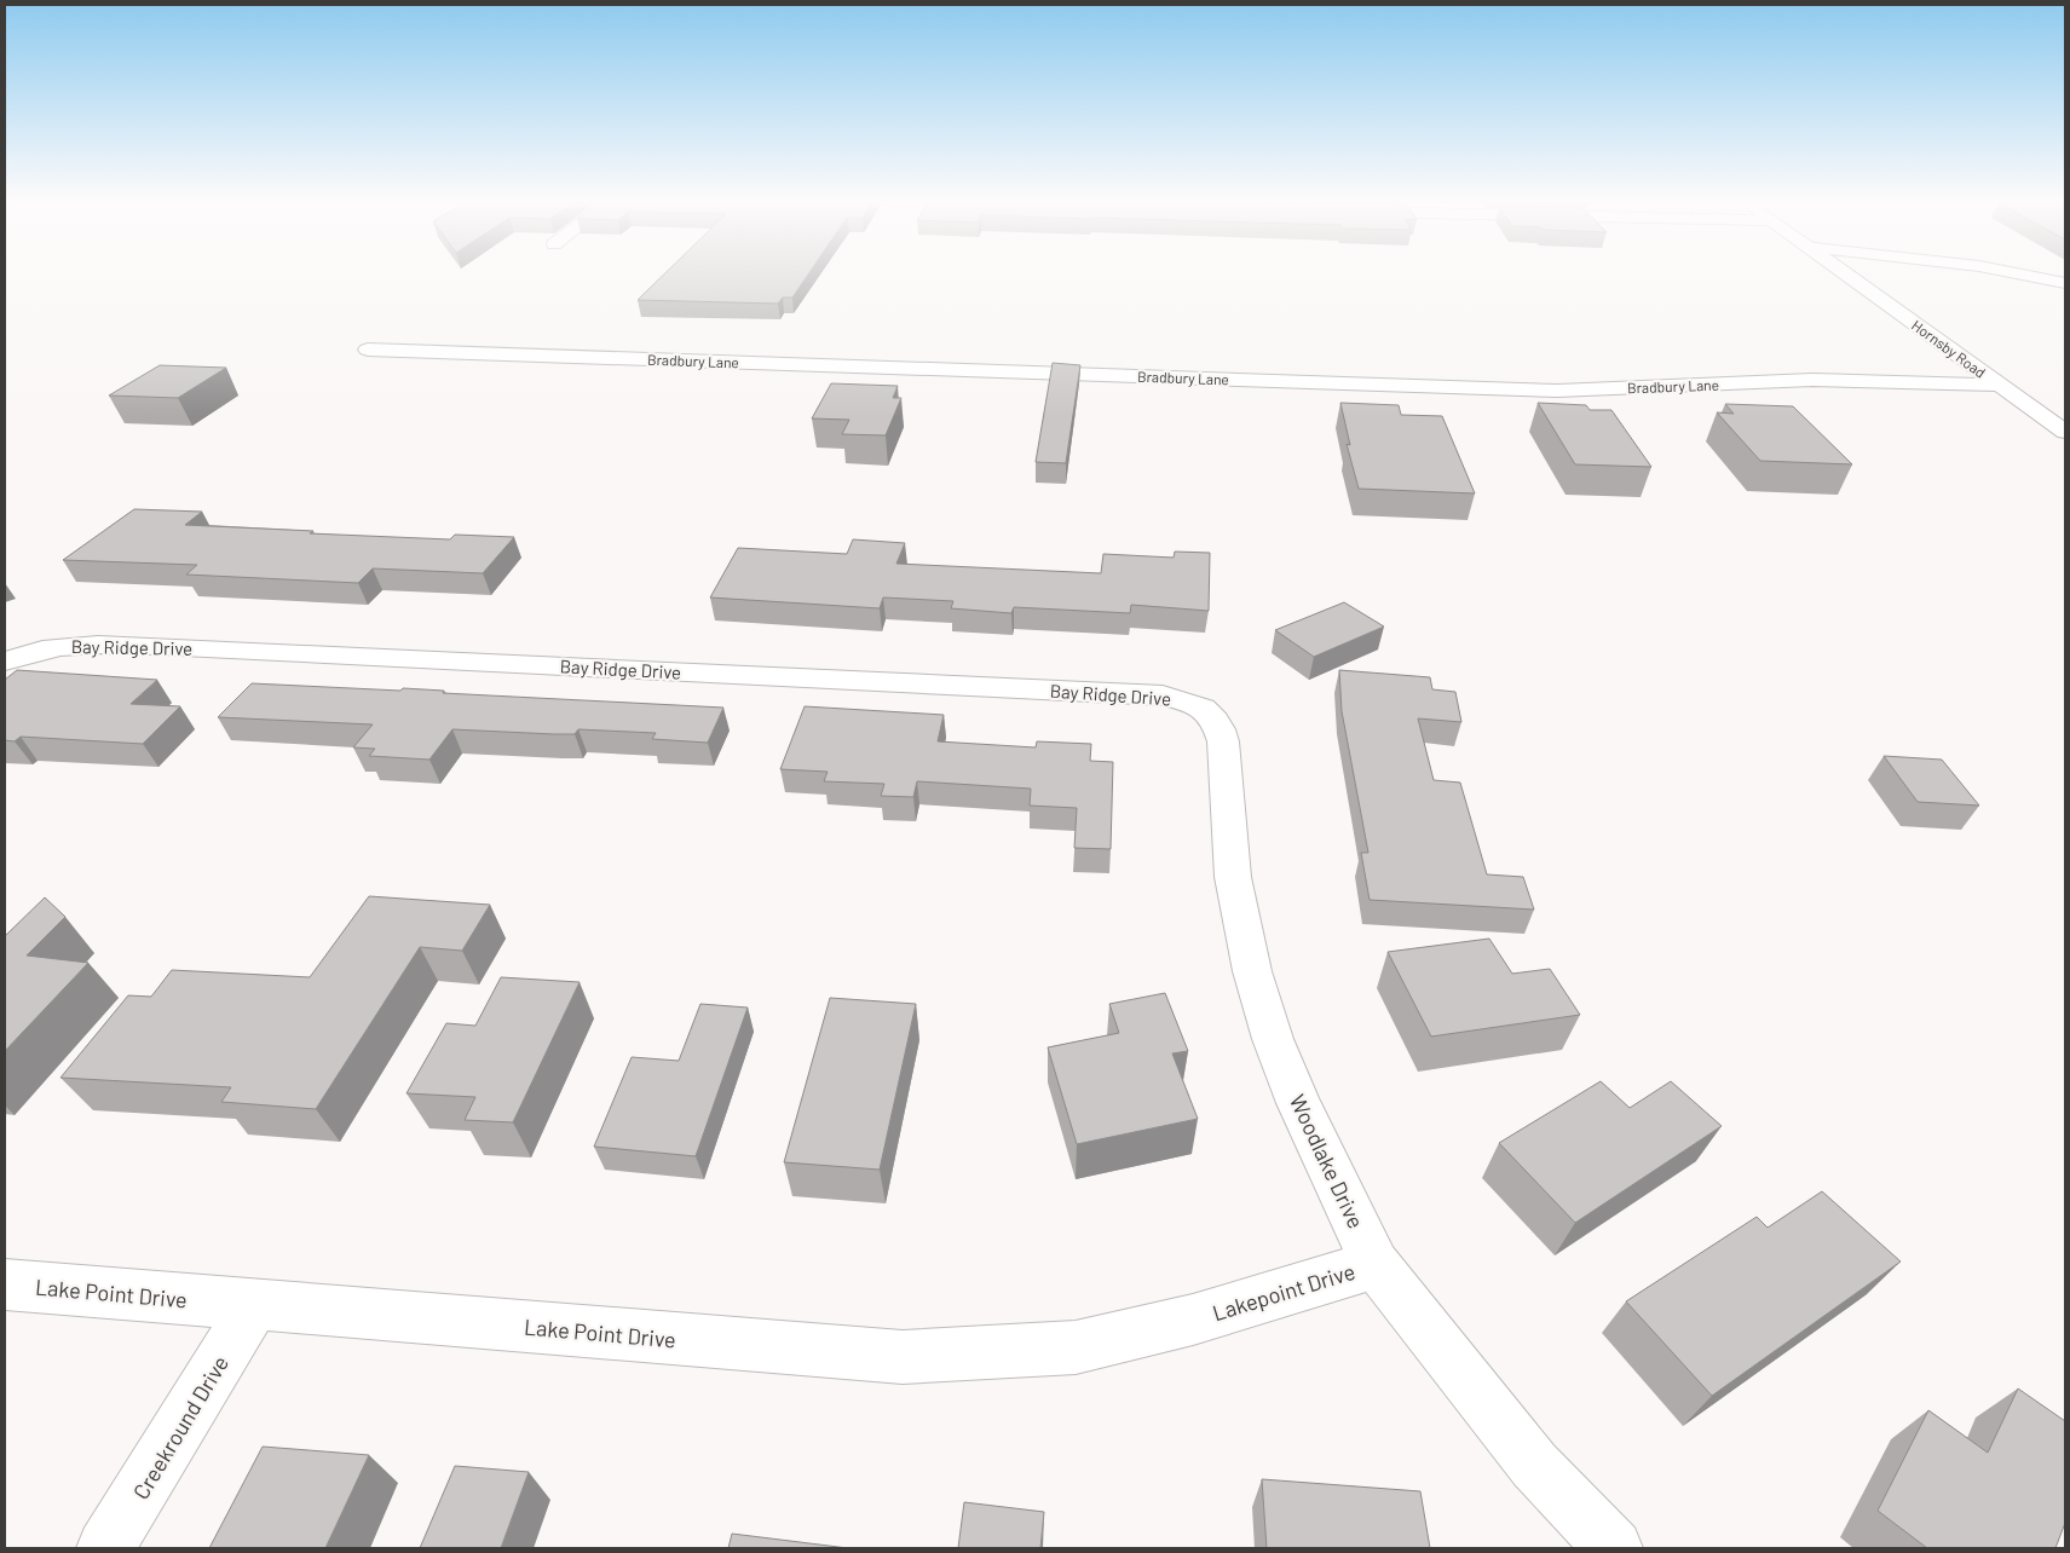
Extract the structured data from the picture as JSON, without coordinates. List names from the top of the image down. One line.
{"streets":{"street":["Hornsby Road","Bradbury Lane","Bay Ridge Drive","Woodlake Drive","Lakepoint Drive","Lake Point Drive","Creekround Drive"]},"crossings":[["Hornsby Road","Bradbury Lane"],["Bay Ridge Drive","Woodlake Drive"],["Woodlake Drive","Lakepoint Drive"],["Lakepoint Drive","Lake Point Drive"],["Lake Point Drive","Creekround Drive"]]}
